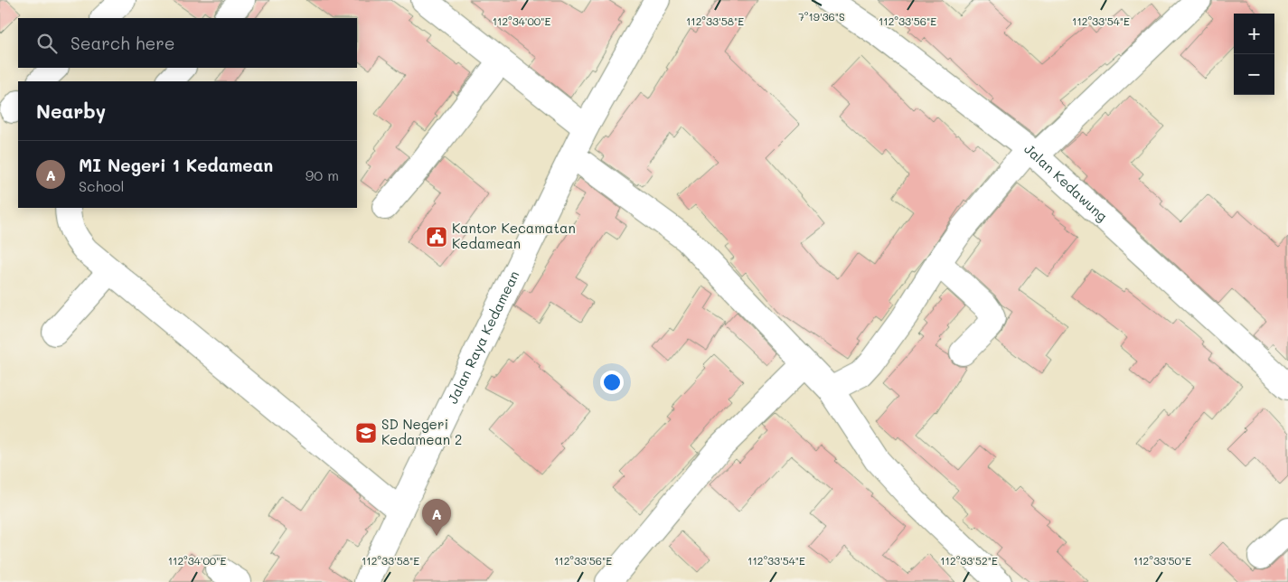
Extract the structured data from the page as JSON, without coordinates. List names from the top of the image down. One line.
{"streets":{"main road":["Jalan Kedawung","Jalan Raya Kedamean"]},"places":{"public building":["Kantor Kecamatan Kedamean"],"school or university":["SD Negeri Kedamean 2"]},"page":{"map_buttons":["+","−"],"search":"Search here","heading":"Nearby","list":[{"mark":"A","name":"MI Negeri 1 Kedamean","note":"School","value":"90 m"}],"pins":"A"},"coordinates":["7°19'36\"S","112°34'00\"E","112°33'58\"E","112°33'56\"E","112°33'54\"E","112°33'52\"E","112°33'50\"E"]}
